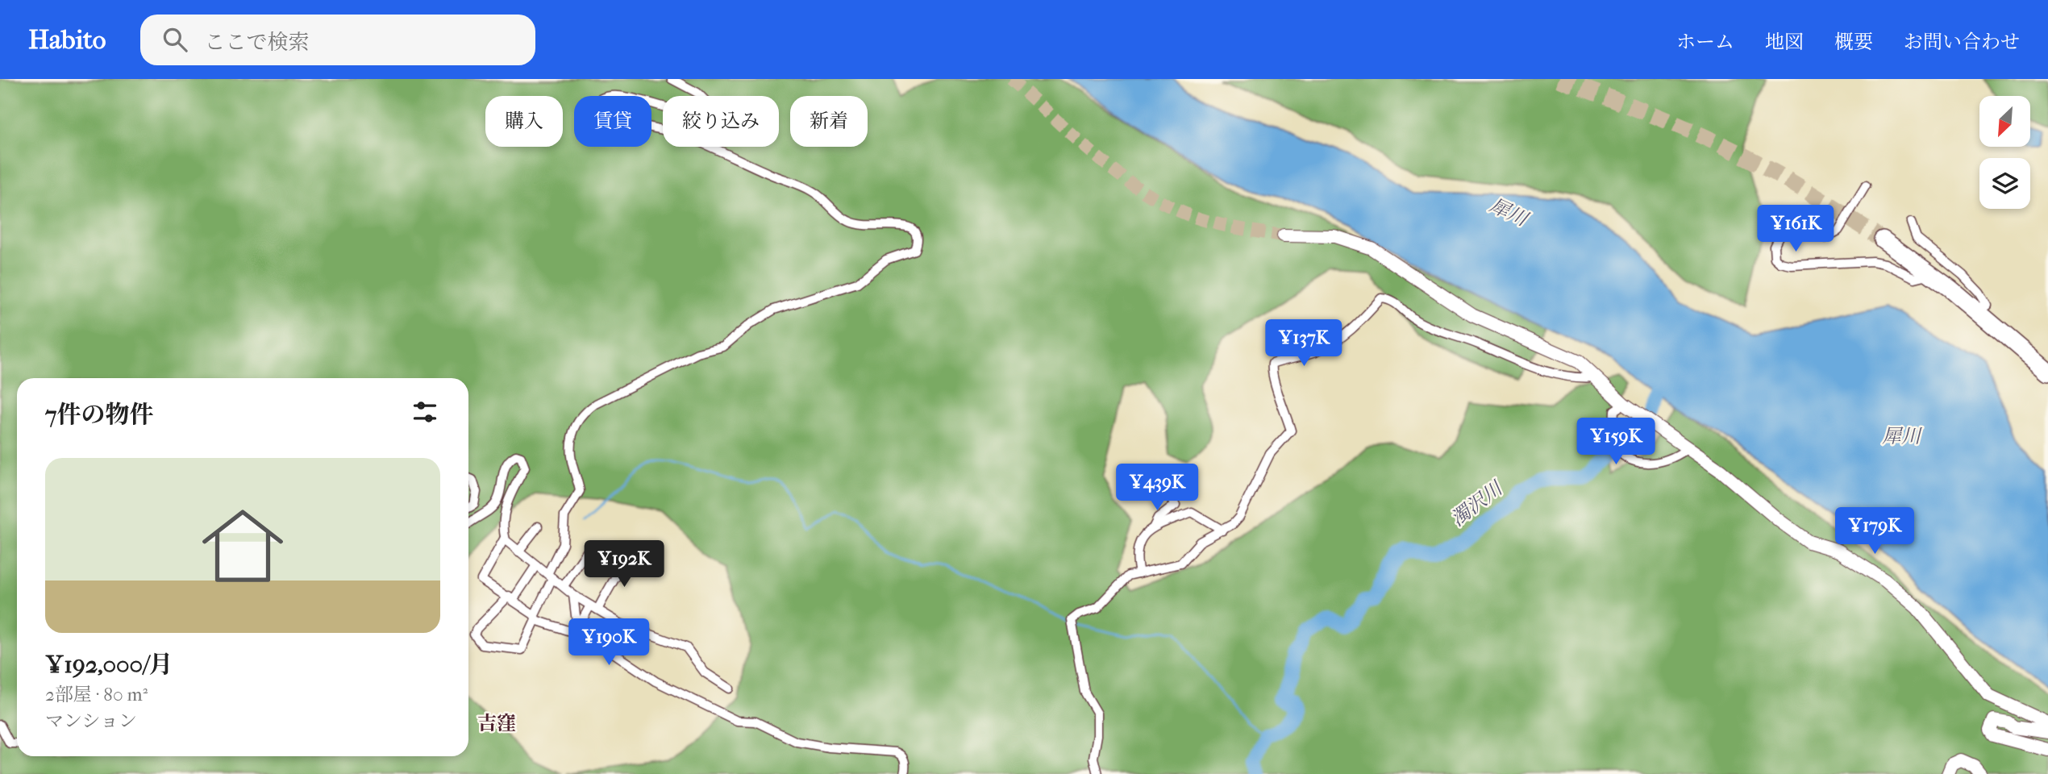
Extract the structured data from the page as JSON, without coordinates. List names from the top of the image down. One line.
{"districts":["吉窪"],"water":["犀川","濁沢川"],"north":"bottom left","page":{"header":"Habito","search":"ここで検索","nav":["ホーム","地図","概要","お問い合わせ"],"chip":["購入","賃貸","絞り込み","新着"],"price":["¥161K","¥137K","¥159K","¥439K","¥179K","¥192K","¥190K"],"heading":"7件の物件","list":[{"name":"¥192,000/月","note":"2部屋 · 80 m² · マンション"}]}}
